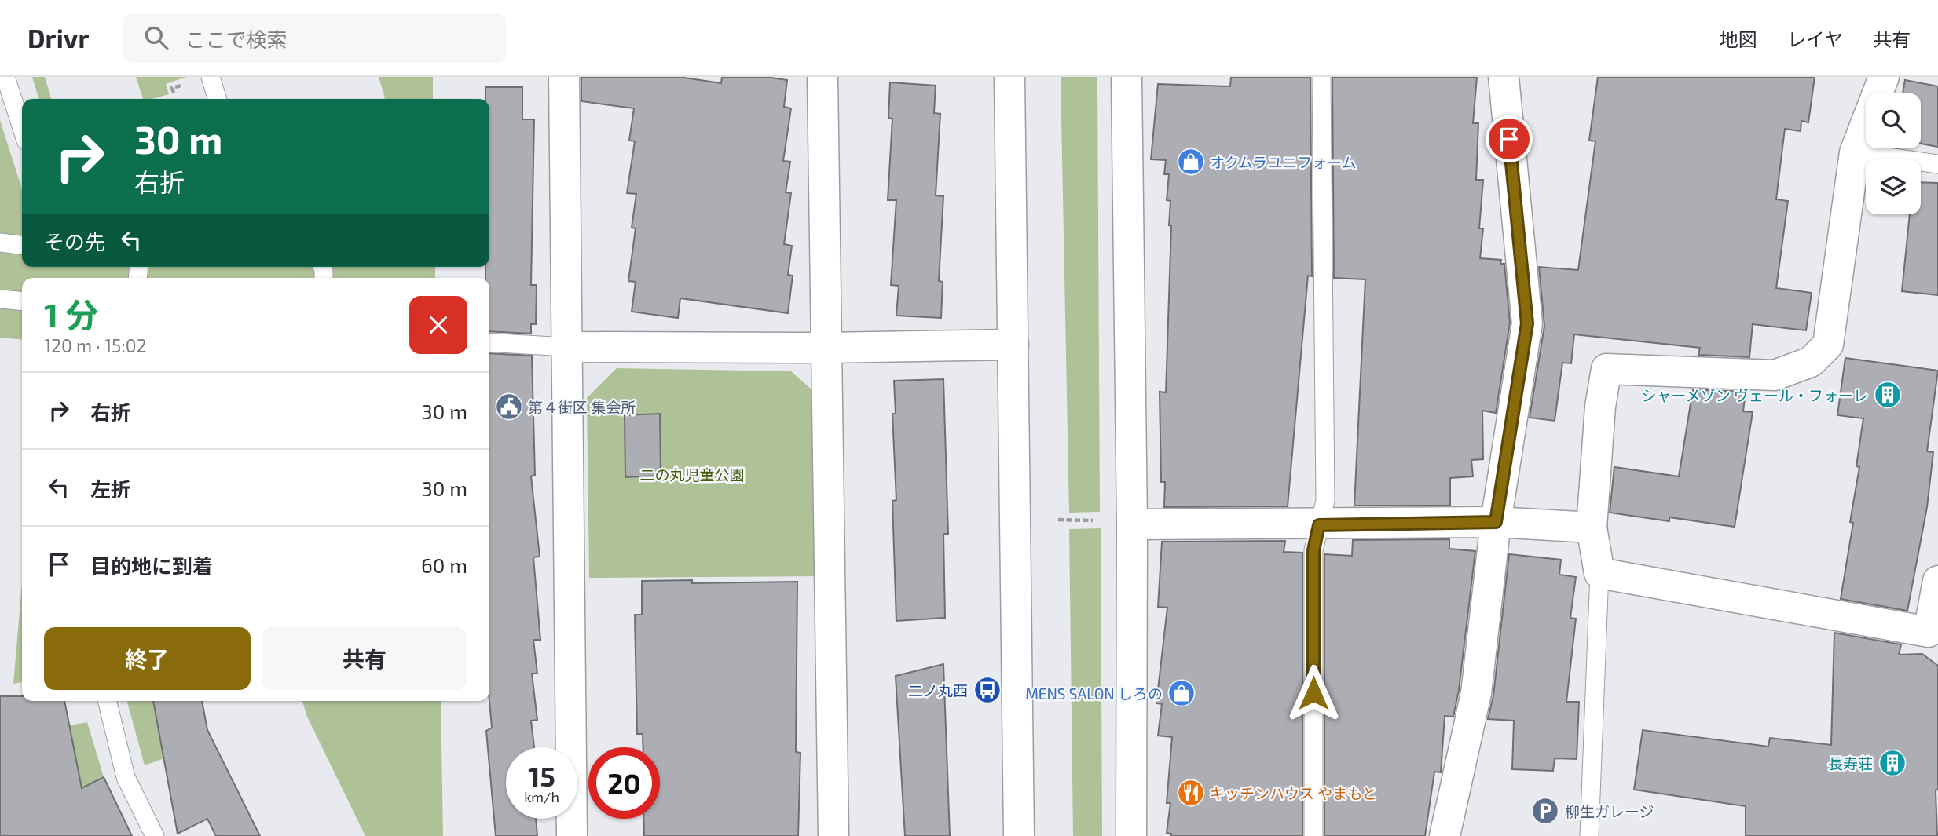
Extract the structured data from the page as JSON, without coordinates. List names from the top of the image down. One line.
{"parks":["二の丸児童公園"],"places":{"shop":["オクムラユニフォーム","MENS SALON しろの"],"building":["シャーメゾン ヴェール・フォーレ","長寿荘"],"public building":["第４街区 集会所"],"bus stop":["二ノ丸西"],"restaurant":["キッチンハウス やまもと"],"parking":["柳生ガレージ"]},"page":{"header":"Drivr","search":"ここで検索","nav":["地図","レイヤ","共有"],"turn":["30 m","右折"],"then":"その先","heading":["1 分","120 m · 15:02"],"list":[{"name":"右折","value":"30 m"},{"name":"左折","value":"30 m"},{"name":"目的地に到着","value":"60 m"}],"buttons":["終了","共有"],"speed":"15 km/h","limit":"20"}}
